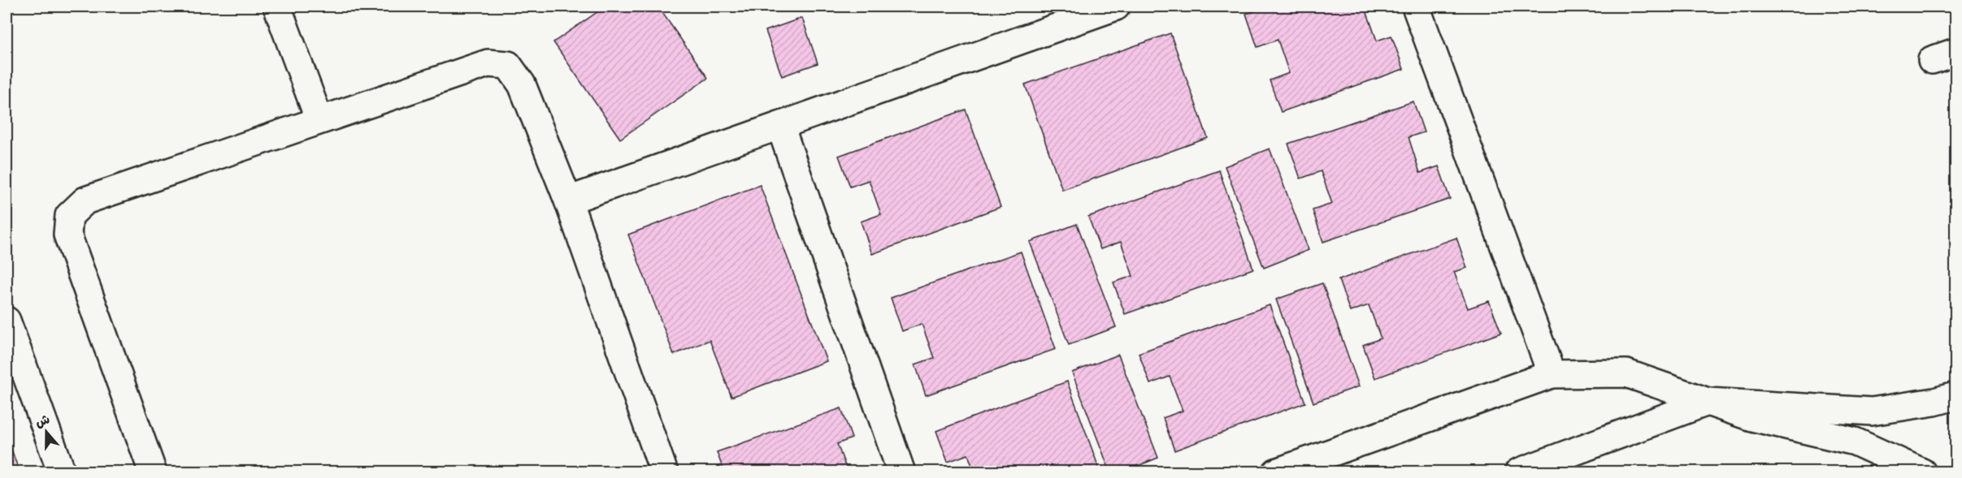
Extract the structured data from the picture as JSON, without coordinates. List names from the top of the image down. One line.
{"north":"top"}
